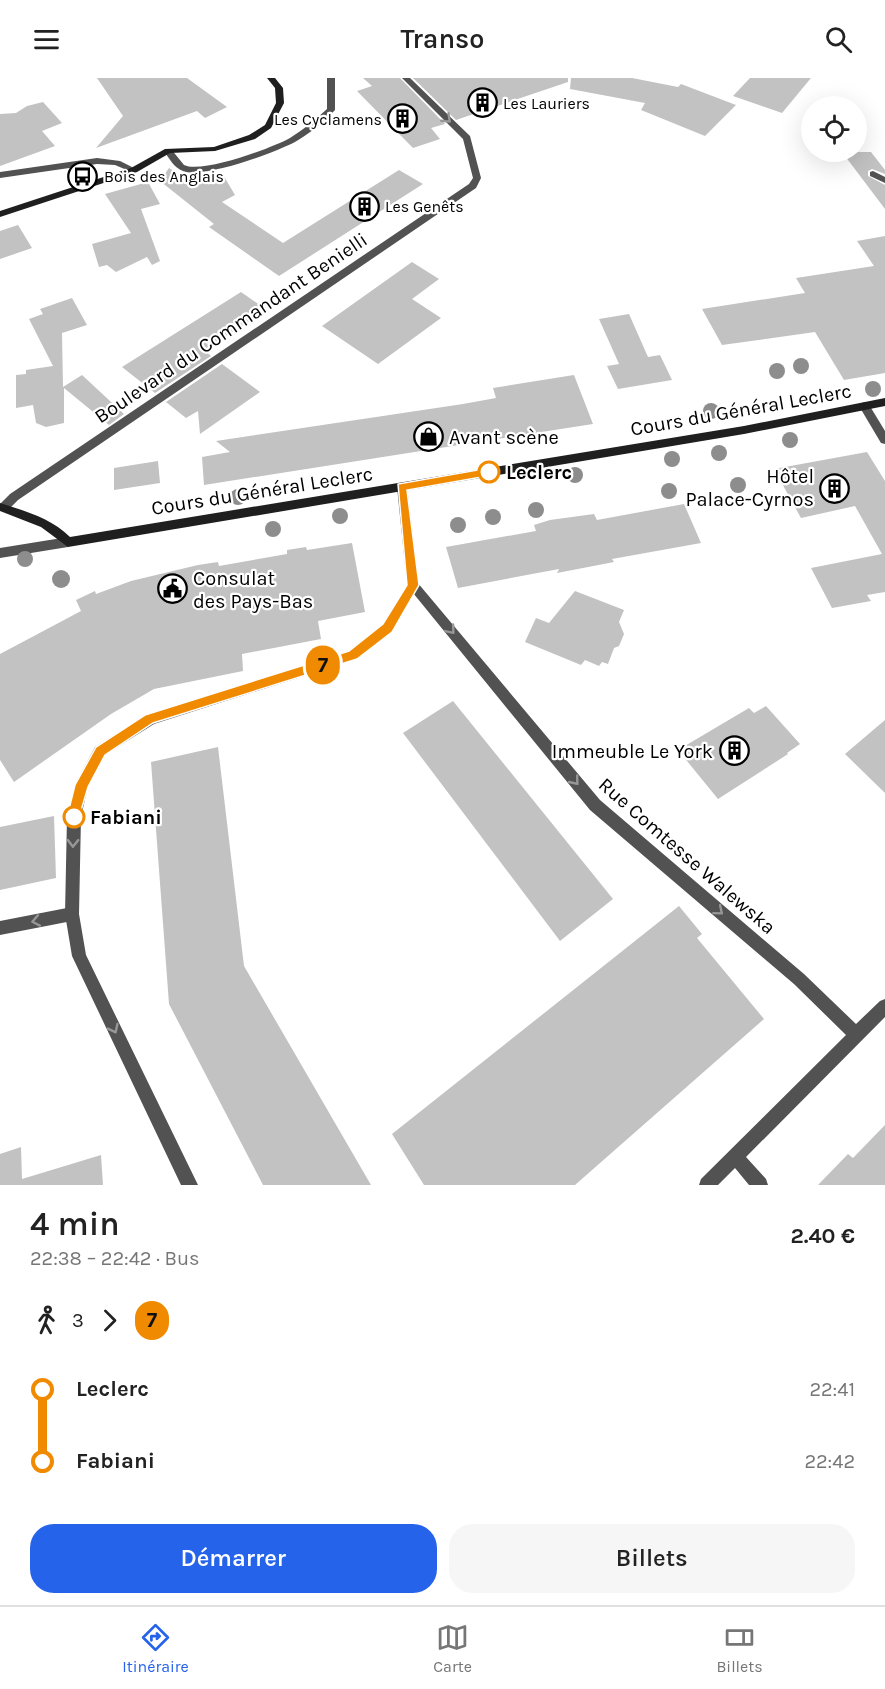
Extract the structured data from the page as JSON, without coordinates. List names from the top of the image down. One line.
{"streets":{"main road":["Cours du Général Leclerc"],"street":["Boulevard du Commandant Benielli","Rue Comtesse Walewska"]},"one_way":["Boulevard du Commandant Benielli","Rue Comtesse Walewska"],"places":{"building":["Les Lauriers","Les Cyclamens","Les Genêts","Hôtel Palace-Cyrnos","Immeuble Le York"],"bus stop":["Bois des Anglais"],"shop":["Avant scène"],"other":["Leclerc","Fabiani"],"public building":["Consulat des Pays-Bas"]},"lines":["bus line 7"],"page":{"header":"Transo","on_map":"7","heading":["4 min","22:38 – 22:42 · Bus","2.40 €"],"legs":["3","7"],"list":[{"name":"Leclerc","value":"22:41"},{"name":"Fabiani","value":"22:42"}],"buttons":["Démarrer","Billets"],"tabs":["Itinéraire","Carte","Billets"]}}
